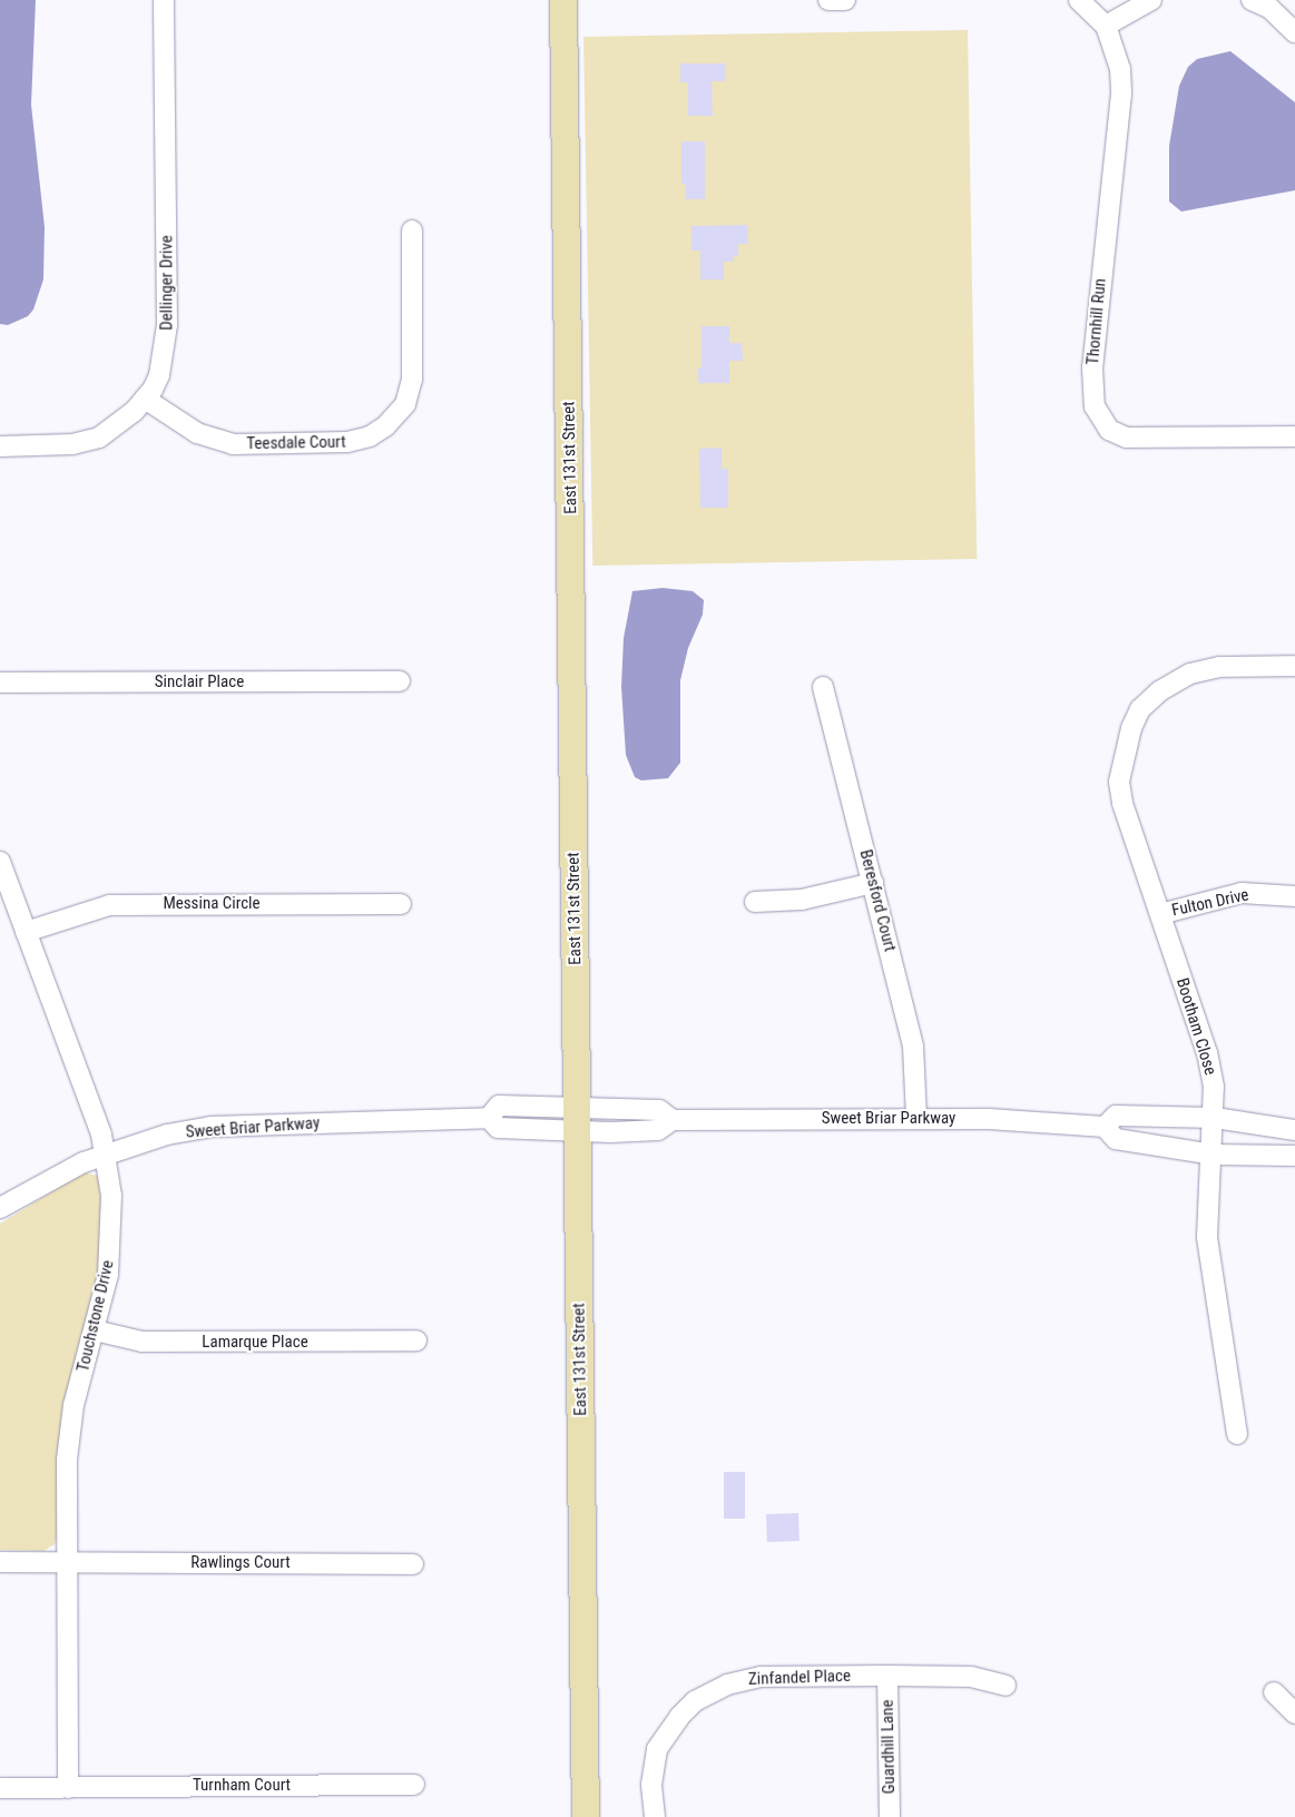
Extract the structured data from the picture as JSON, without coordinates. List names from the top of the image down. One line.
{"streets":{"street":["Dellinger Drive","Thornhill Run","Teesdale Court","East 131st Street","Sinclair Place","Beresford Court","Fulton Drive","Messina Circle","Bootham Close","Sweet Briar Parkway","Touchstone Drive","Lamarque Place","Rawlings Court","Zinfandel Place","Guardhill Lane","Turnham Court"]},"crossings":[["Dellinger Drive","Teesdale Court"],["East 131st Street","Sweet Briar Parkway"],["Beresford Court","Sweet Briar Parkway"],["Fulton Drive","Bootham Close"],["Messina Circle","Touchstone Drive"],["Bootham Close","Sweet Briar Parkway"],["Sweet Briar Parkway","Touchstone Drive"],["Touchstone Drive","Lamarque Place"],["Touchstone Drive","Rawlings Court"],["Touchstone Drive","Turnham Court"],["Zinfandel Place","Guardhill Lane"]]}
